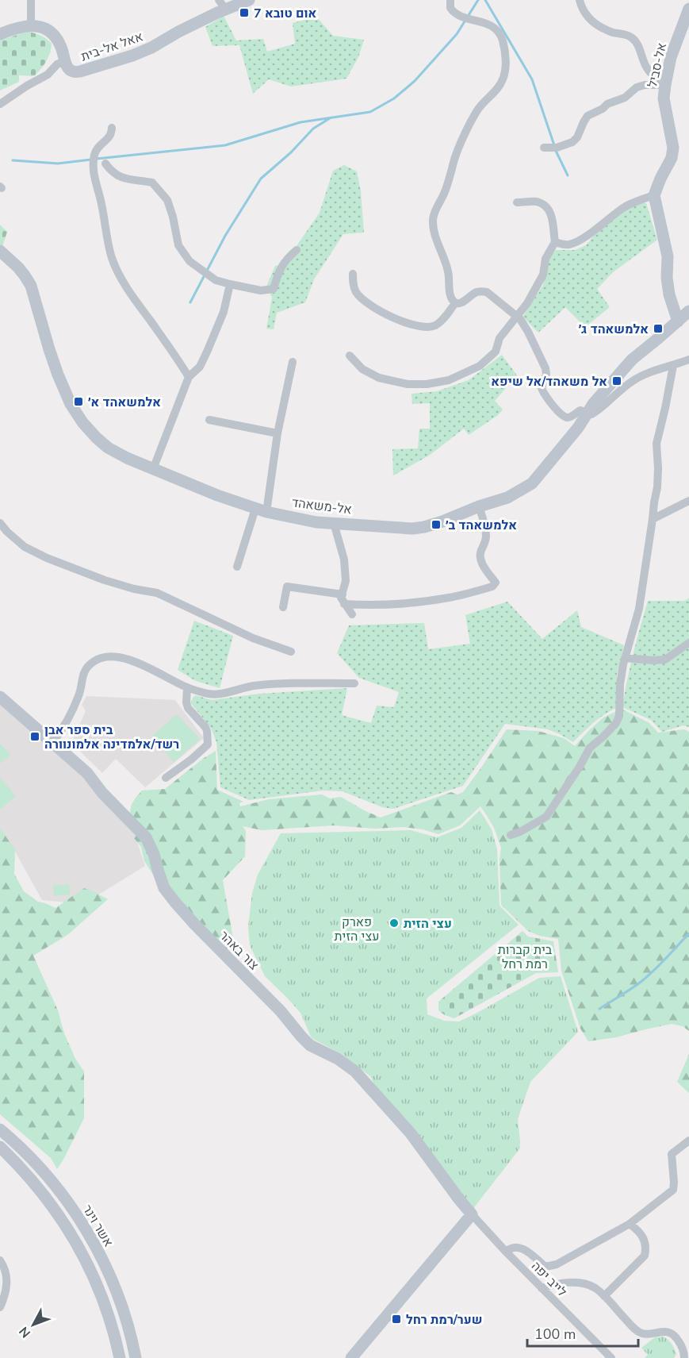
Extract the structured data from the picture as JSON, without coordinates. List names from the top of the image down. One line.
{"streets":{"street":["אאל אל-בית","אל-סביל","אל-משאהד","צור באהר","אשר וינר","לייב יפה"]},"crossings":[["צור באהר","לייב יפה"]],"parks":["פארק עצי הזית","בית קברות רמת רחל"],"places":{"transit":["אום טובא 7","אלמשאהד ג׳","אל משאהד/אל שיפא","אלמשאהד א׳","אלמשאהד ב׳","בית ספר אבן רשד/אלמדינה אלמונוורה","שער/רמת רחל"],"other":["עצי הזית"]},"scale_bar":"100 m","north":"bottom left"}
